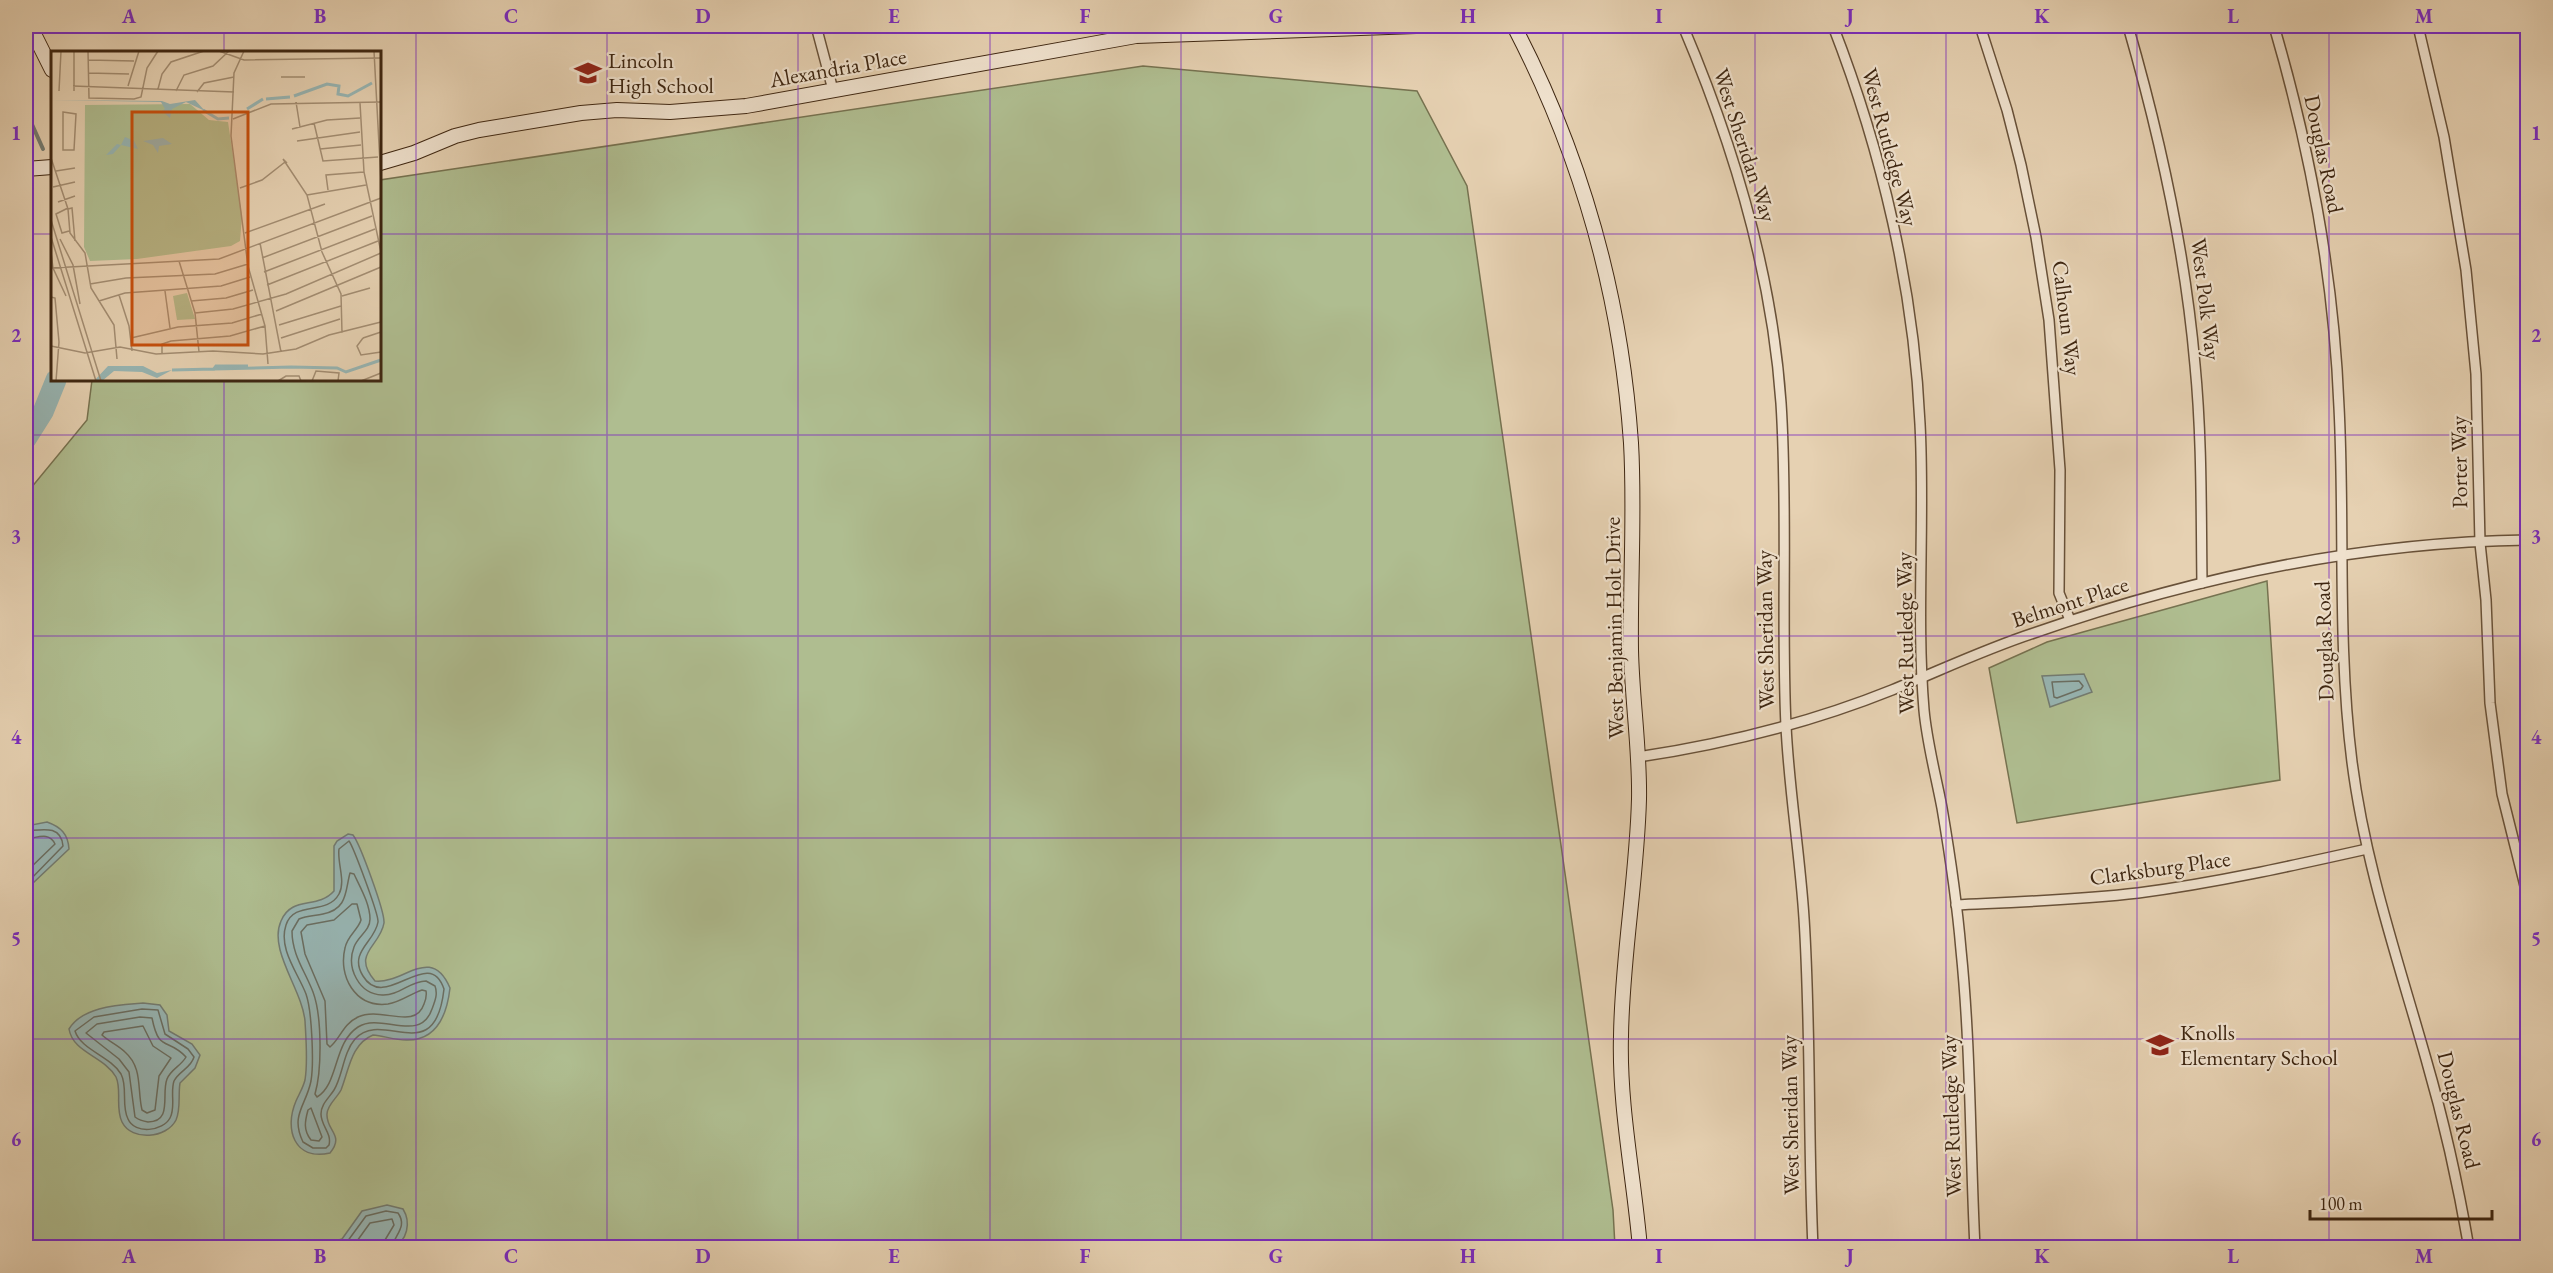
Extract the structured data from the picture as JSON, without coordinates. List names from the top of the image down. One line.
{"streets":{"main road":["Alexandria Place","West Benjamin Holt Drive"],"street":["West Sheridan Way","West Rutledge Way","Douglas Road","West Polk Way","Calhoun Way","Porter Way","Belmont Place","Clarksburg Place"]},"crossings":[["West Sheridan Way","Belmont Place"],["West Rutledge Way","Belmont Place"],["West Rutledge Way","Clarksburg Place"],["Douglas Road","Belmont Place"],["Douglas Road","Clarksburg Place"],["West Polk Way","Belmont Place"],["Calhoun Way","Belmont Place"],["Porter Way","Belmont Place"],["Belmont Place","West Benjamin Holt Drive"]],"places":{"school or university":["Lincoln High School","Knolls Elementary School"]},"scale_bar":"100 m","grid":{"columns":["A","B","C","D","E","F","G","H","I","J","K","L","M"],"rows":["1","2","3","4","5","6"]}}
